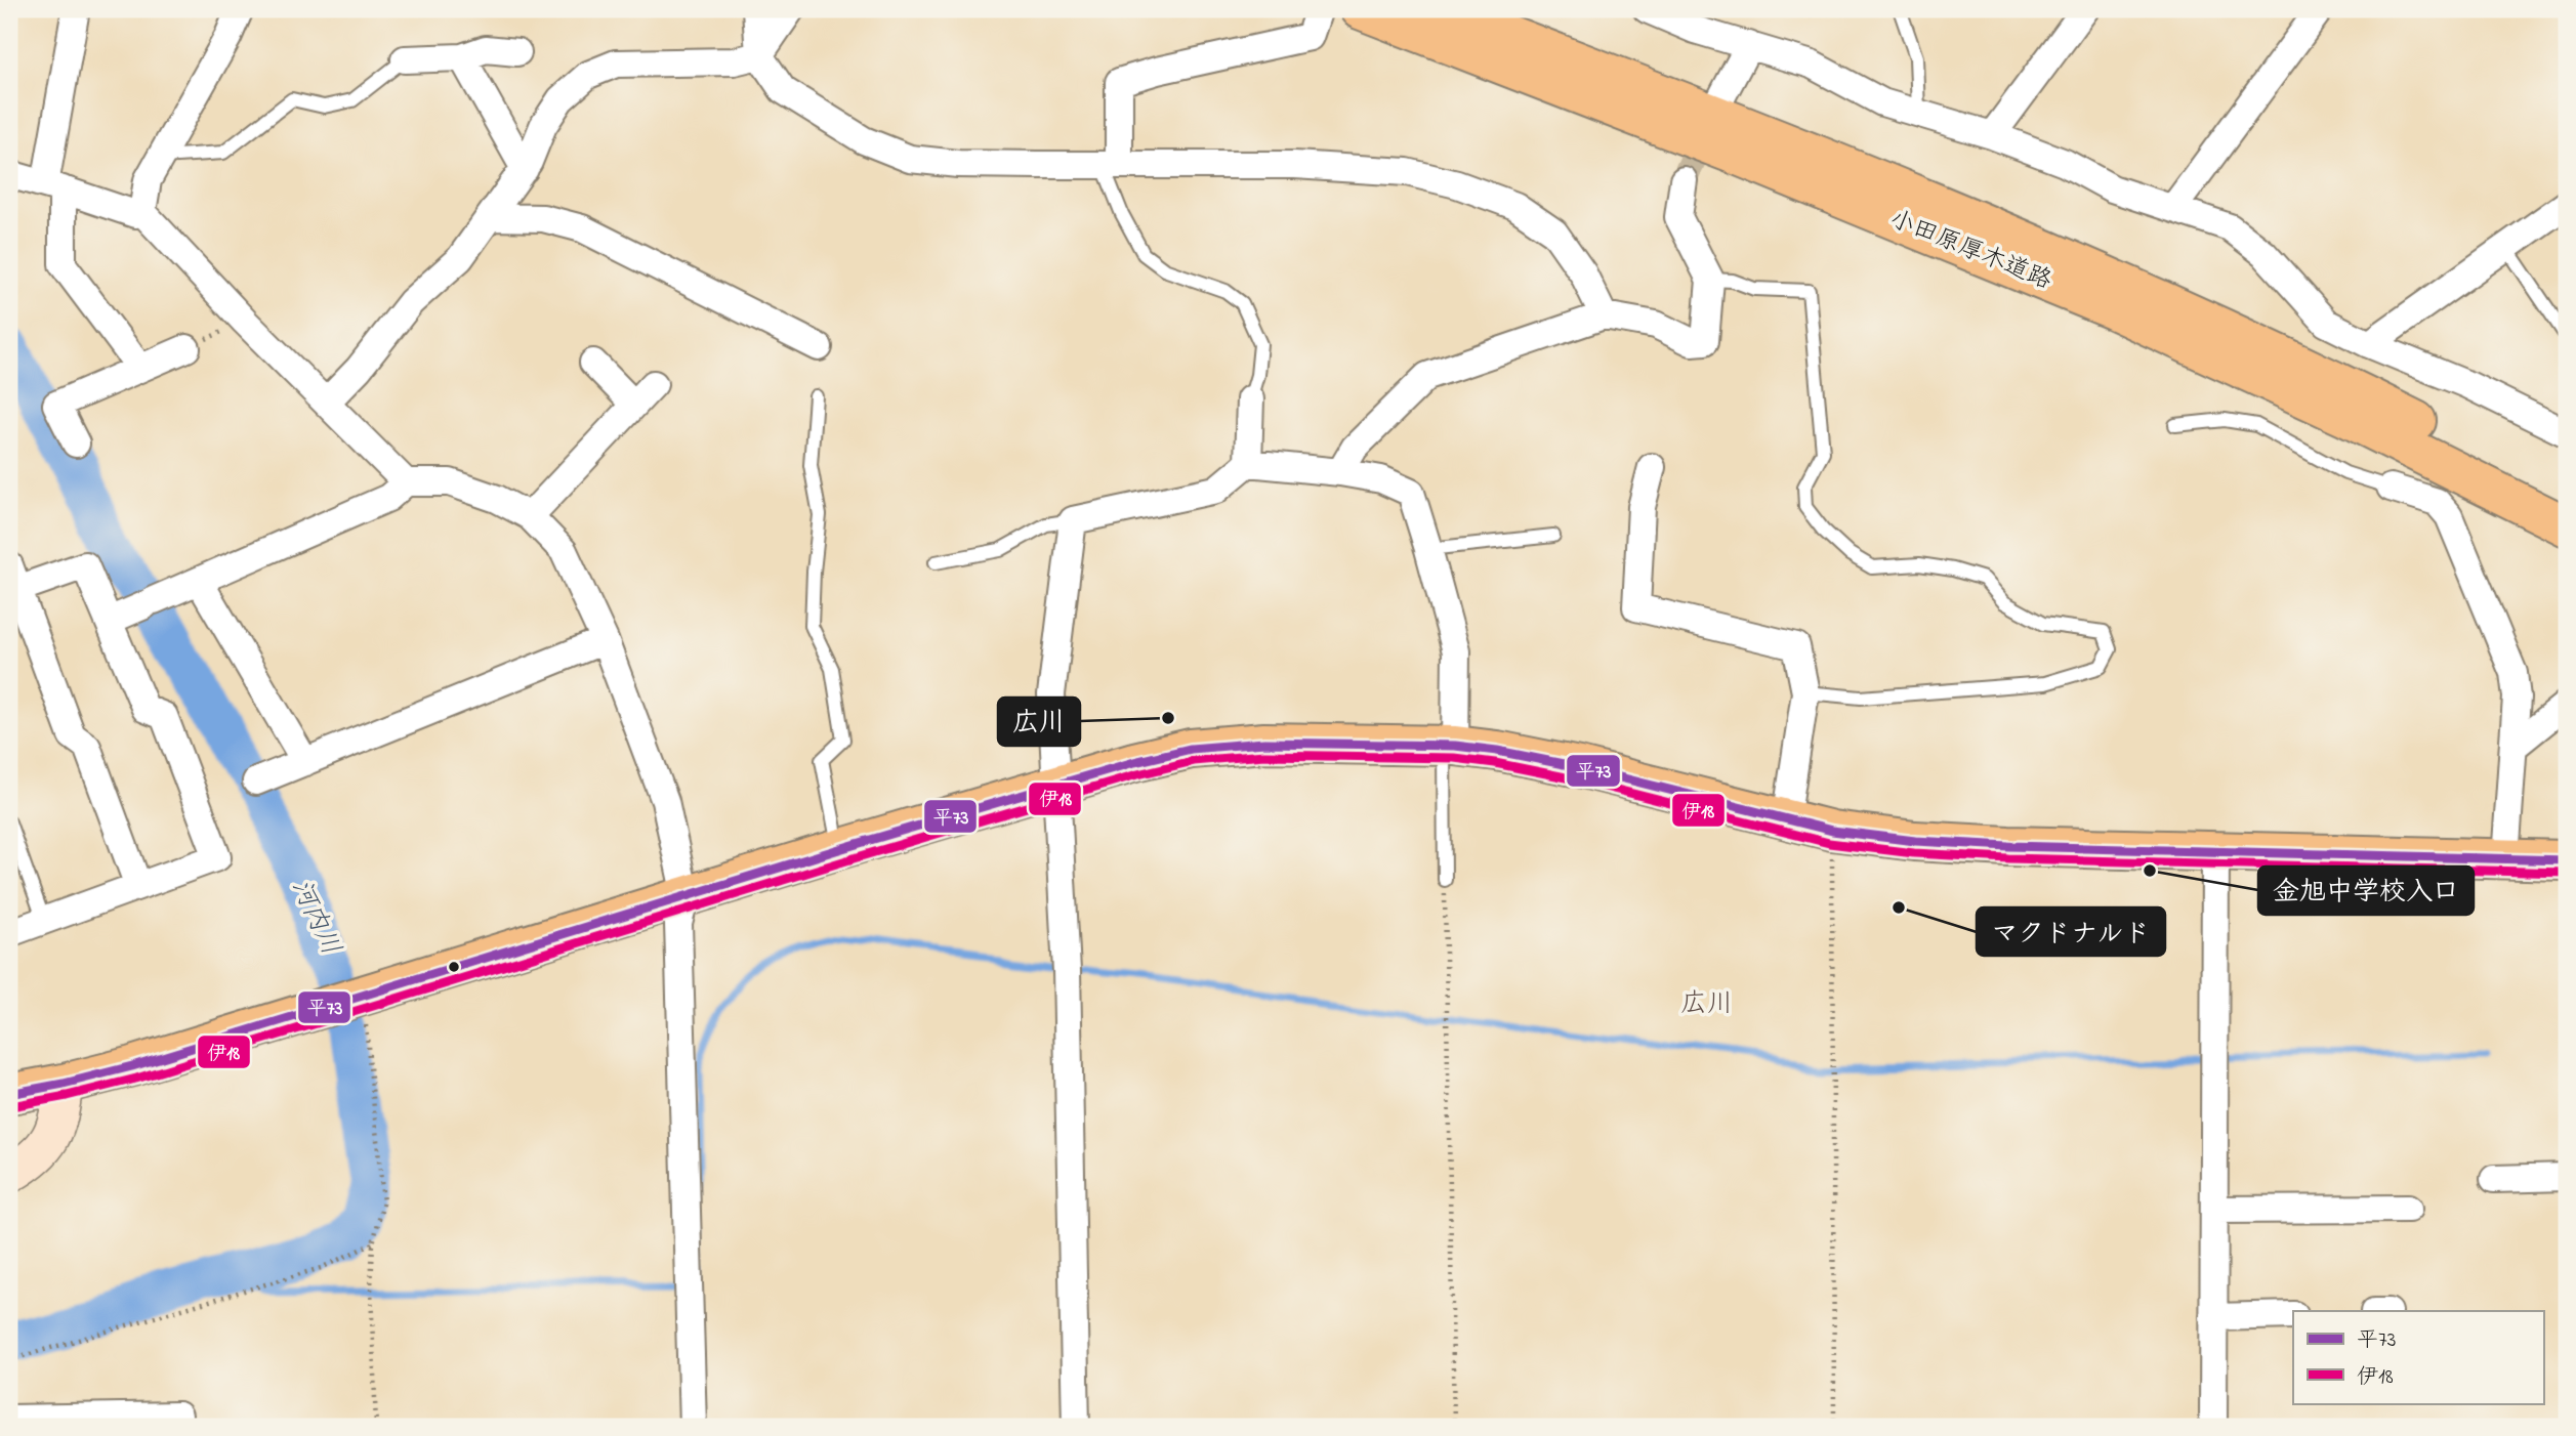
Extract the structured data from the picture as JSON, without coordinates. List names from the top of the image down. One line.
{"streets":{"main road":["小田原厚木道路"]},"districts":["広川"],"water":["河内川"],"places":["広川","金旭中学校入口","マクドナルド"],"lines":["transit line 平73","transit line 伊18"],"legend":["平73","伊18"]}
